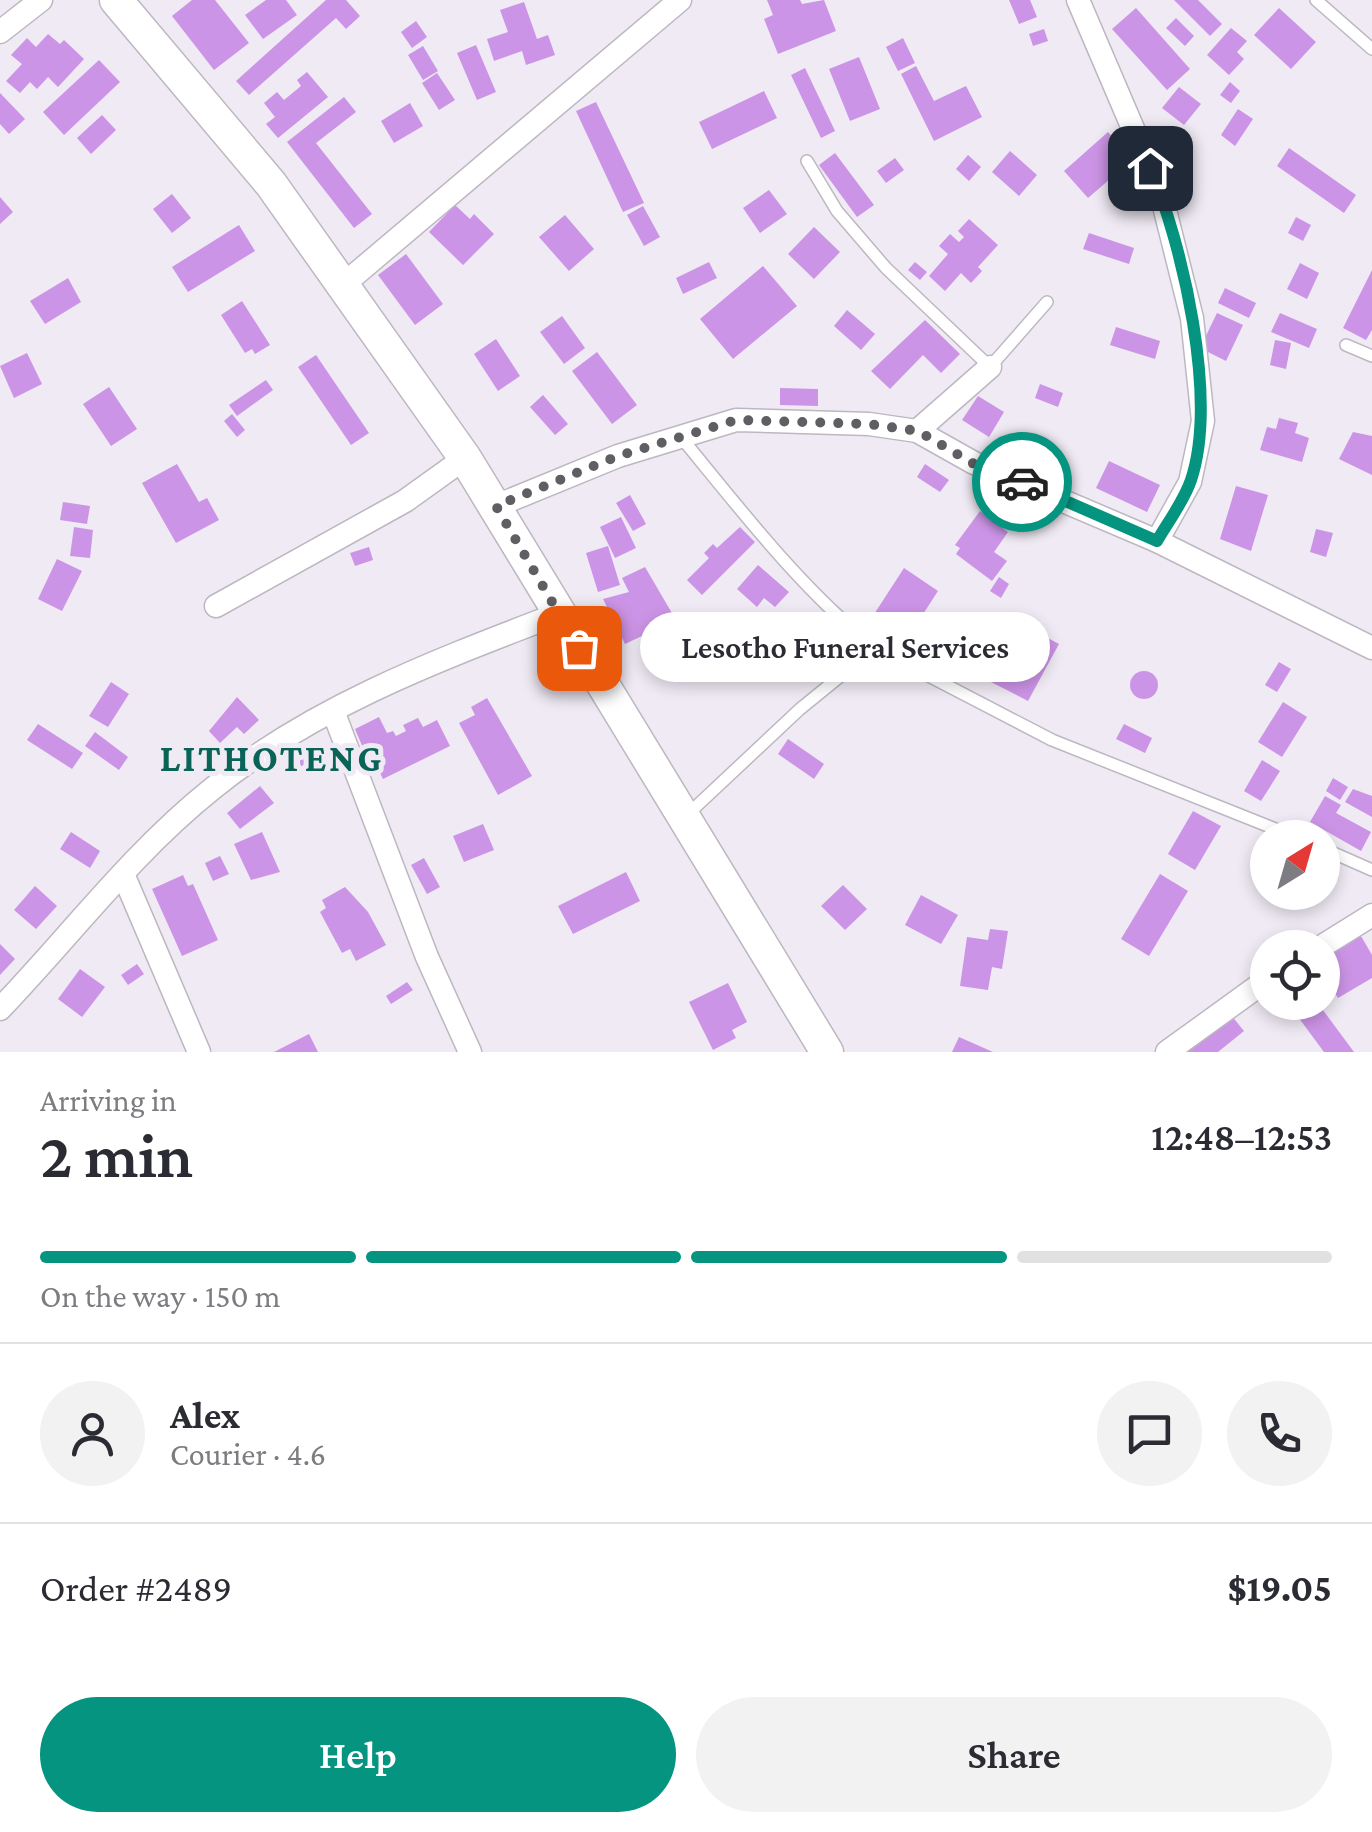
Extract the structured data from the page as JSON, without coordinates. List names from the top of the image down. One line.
{"districts":["LITHOTENG"],"places":["Lesotho Funeral Services"],"north":"top right","page":{"bubble":"Lesotho Funeral Services","heading":["2 min","Arriving in","12:48–12:53"],"panel":["Alex","Courier · 4.6","Order #2489","$19.05"],"bar":"On the way · 150 m","buttons":["Help","Share"]}}
